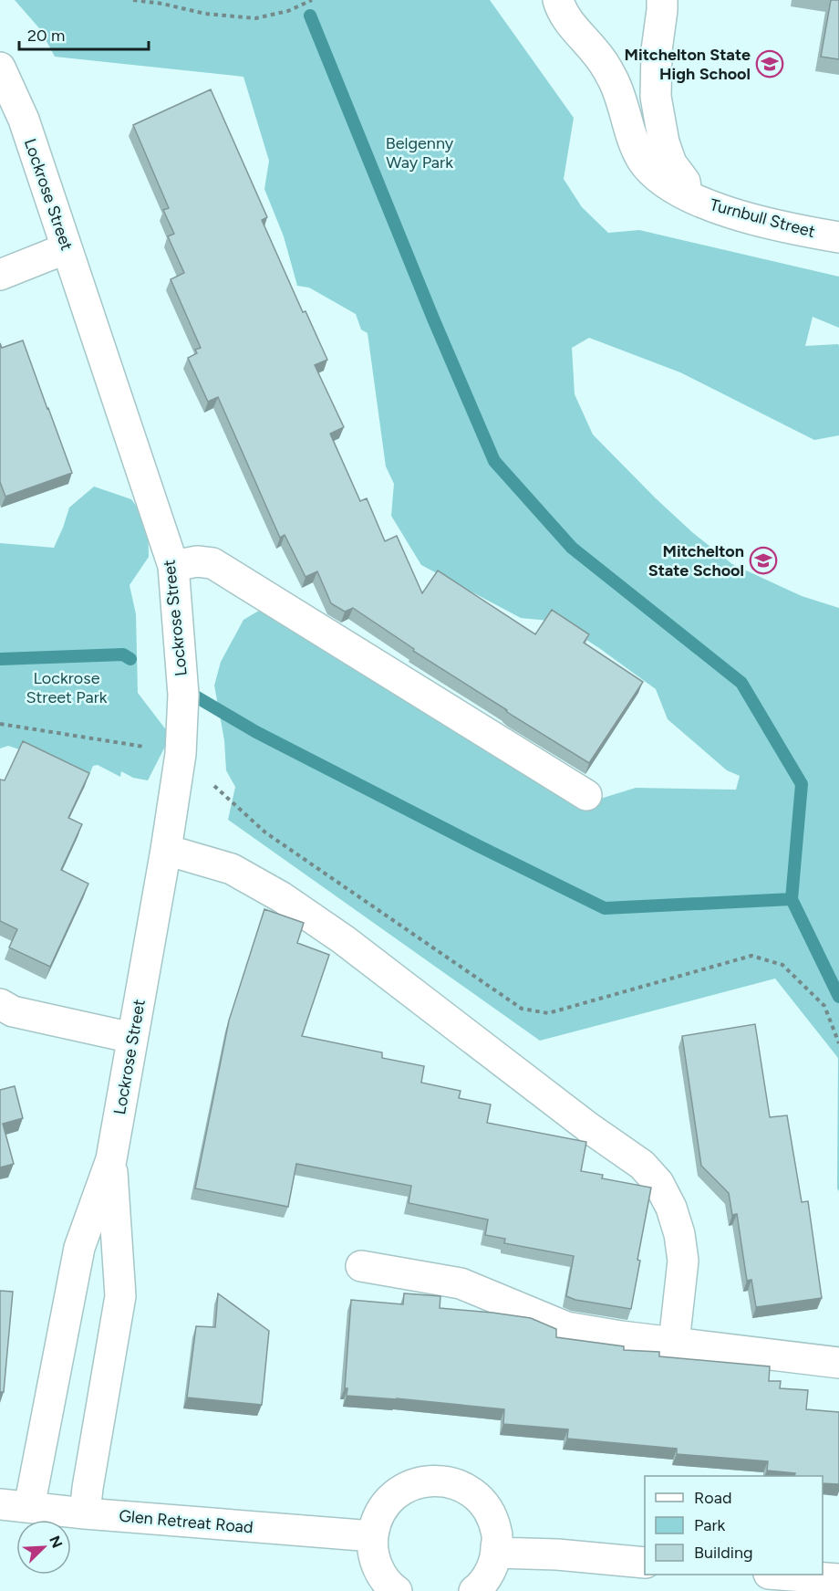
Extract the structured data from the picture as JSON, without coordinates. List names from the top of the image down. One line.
{"streets":{"street":["Lockrose Street","Turnbull Street","Glen Retreat Road"]},"crossings":[["Lockrose Street","Glen Retreat Road"]],"parks":["Belgenny Way Park","Lockrose Street Park"],"places":{"school or university":["Mitchelton State High School","Mitchelton State School"]},"legend":["Road","Park","Building"],"scale_bar":"20 m","north":"top right"}
